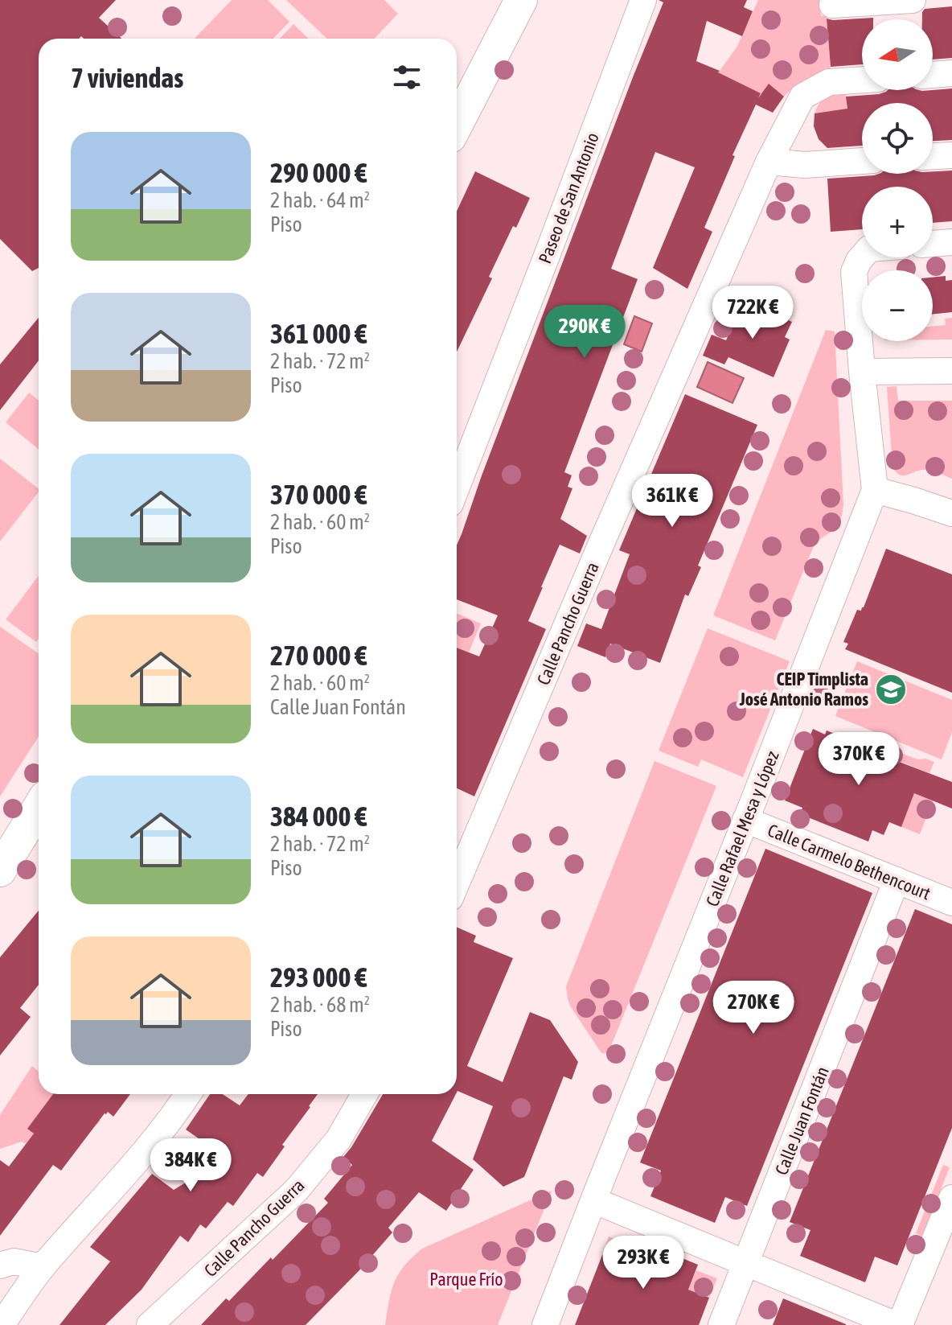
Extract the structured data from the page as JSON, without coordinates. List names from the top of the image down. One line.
{"streets":{"street":["Paseo de San Antonio","Calle Pancho Guerra","Calle Rafael Mesa y López","Calle Carmelo Bethencourt","Calle Juan Fontán"]},"crossings":[["Calle Rafael Mesa y López","Calle Carmelo Bethencourt"],["Calle Carmelo Bethencourt","Calle Juan Fontán"]],"parks":["Parque Frío"],"places":{"school or university":["CEIP Timplista José Antonio Ramos"]},"north":"left","page":{"map_buttons":["+","−"],"heading":"7 viviendas","list":[{"name":"290 000 €","note":"2 hab. · 64 m² · Piso"},{"name":"361 000 €","note":"2 hab. · 72 m² · Piso"},{"name":"370 000 €","note":"2 hab. · 60 m² · Piso"},{"name":"270 000 €","note":"2 hab. · 60 m² · Calle Juan Fontán"},{"name":"384 000 €","note":"2 hab. · 72 m² · Piso"},{"name":"293 000 €","note":"2 hab. · 68 m² · Piso"}],"price":["722K €","290K €","361K €","370K €","270K €","384K €","293K €"]}}
